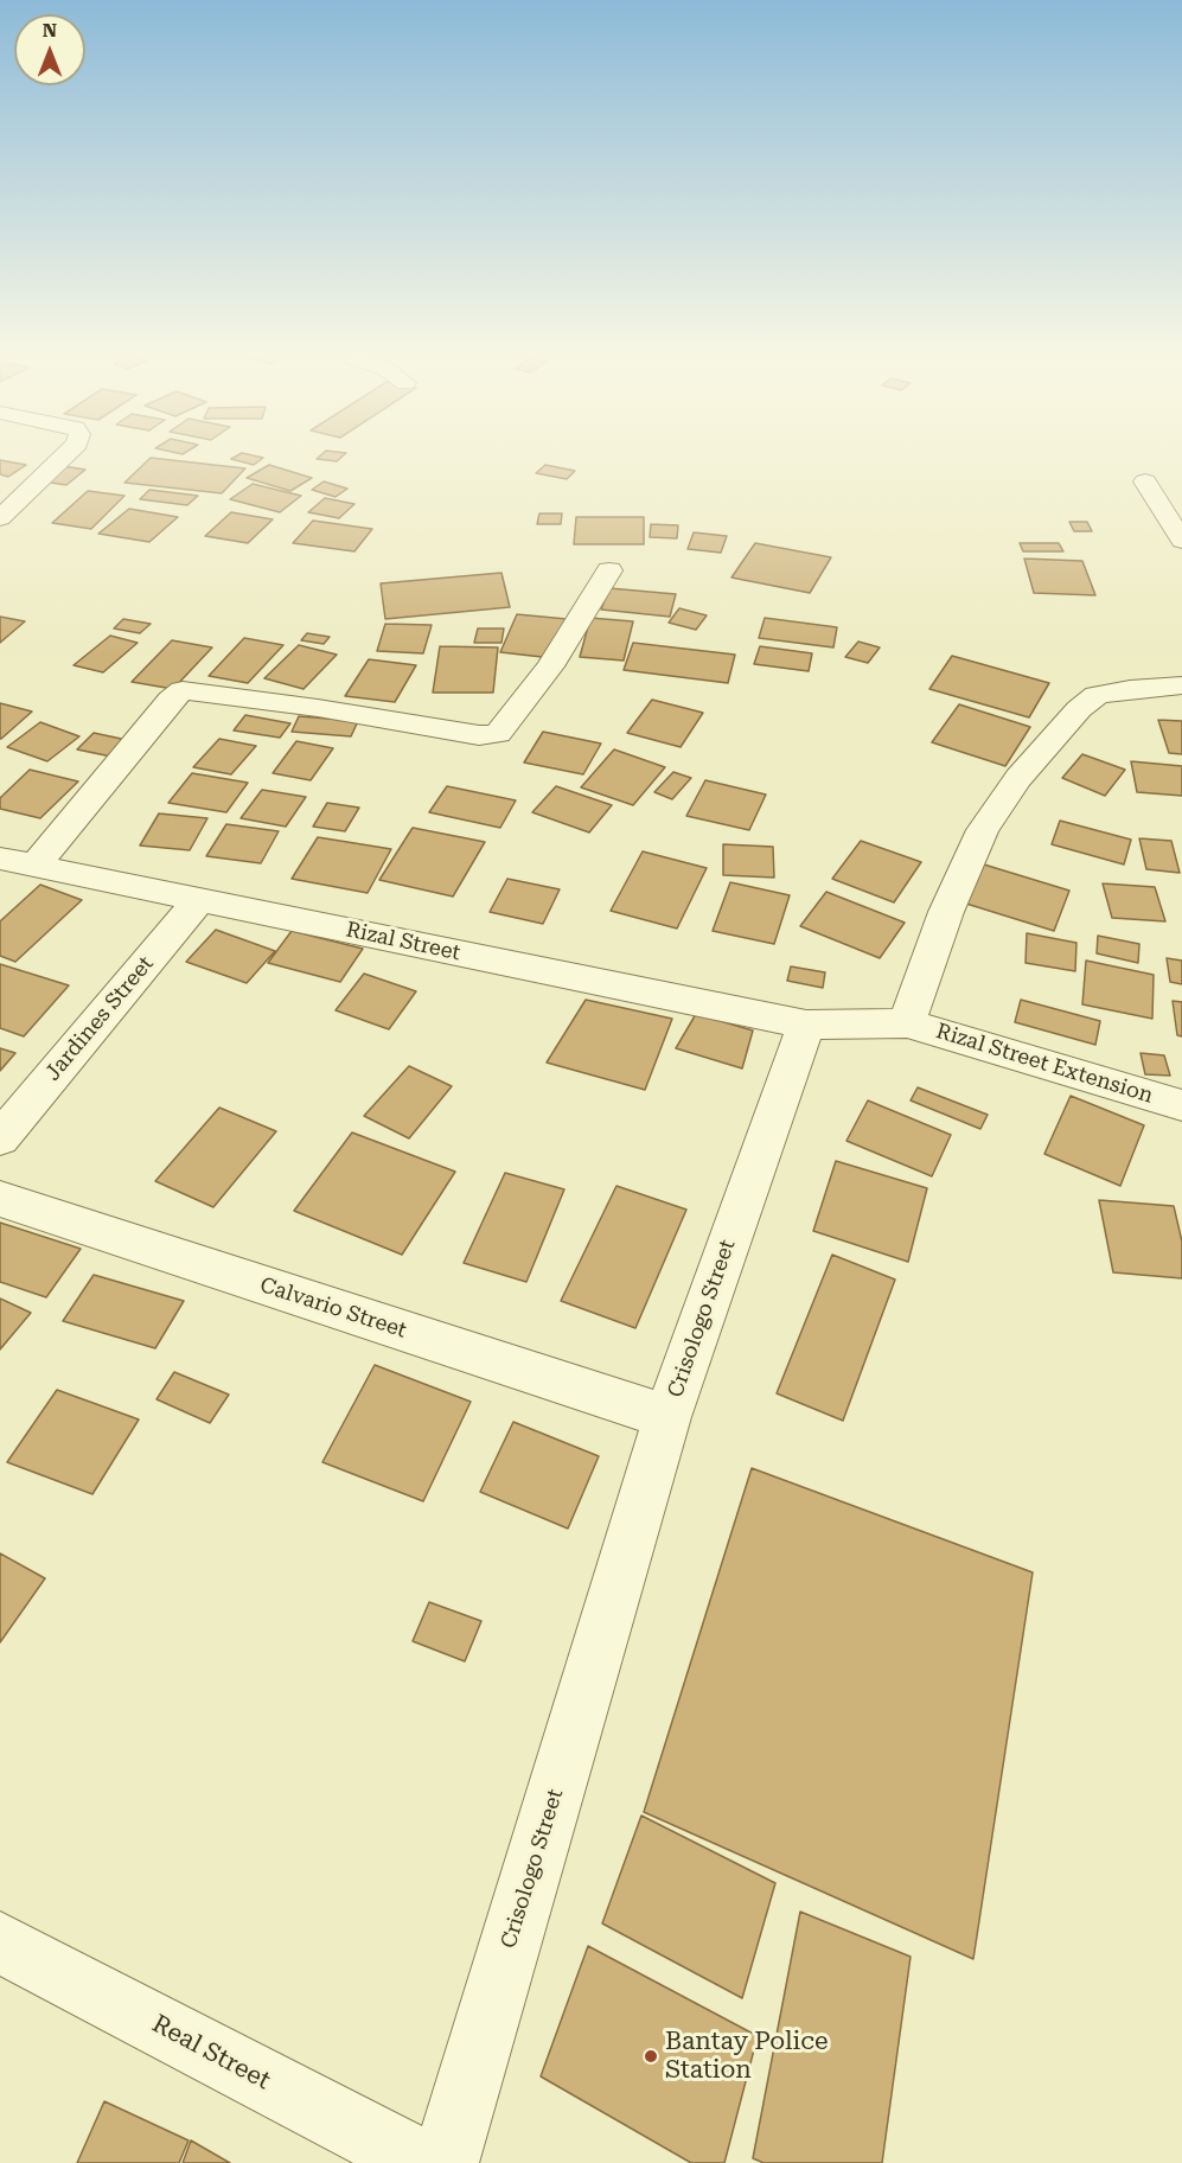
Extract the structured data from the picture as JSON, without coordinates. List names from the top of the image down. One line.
{"streets":{"street":["Rizal Street","Jardines Street","Rizal Street Extension","Calvario Street","Crisologo Street","Real Street"]},"crossings":[["Rizal Street","Jardines Street"],["Rizal Street","Crisologo Street"],["Calvario Street","Crisologo Street"]],"places":["Bantay Police Station"],"north":"top"}
